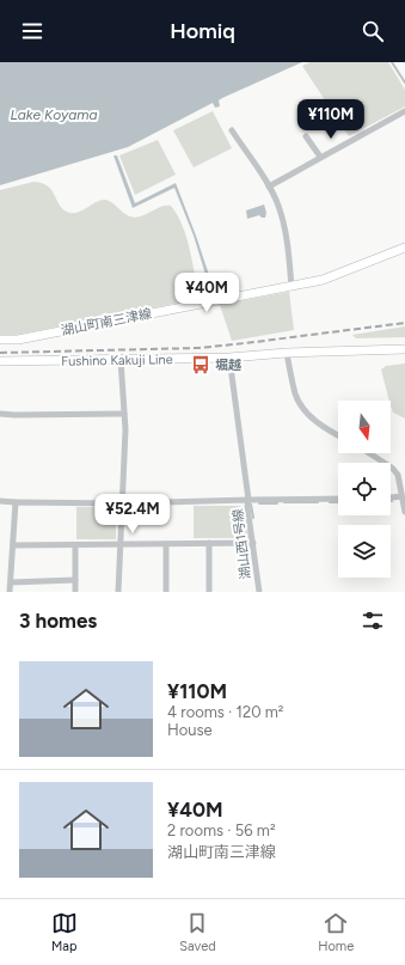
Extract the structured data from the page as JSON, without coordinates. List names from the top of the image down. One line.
{"streets":{"street":["湖山町南三津線","Fushino Kakuji Line","湖山西1号線"]},"water":["Lake Koyama"],"places":{"bus stop":["堀越"]},"north":"bottom","page":{"header":"Homiq","price":["¥110M","¥40M","¥52.4M"],"heading":"3 homes","list":[{"name":"¥110M","note":"4 rooms · 120 m² · House"},{"name":"¥40M","note":"2 rooms · 56 m² · 湖山町南三津線"}],"tabs":["Map","Saved","Home"]}}
